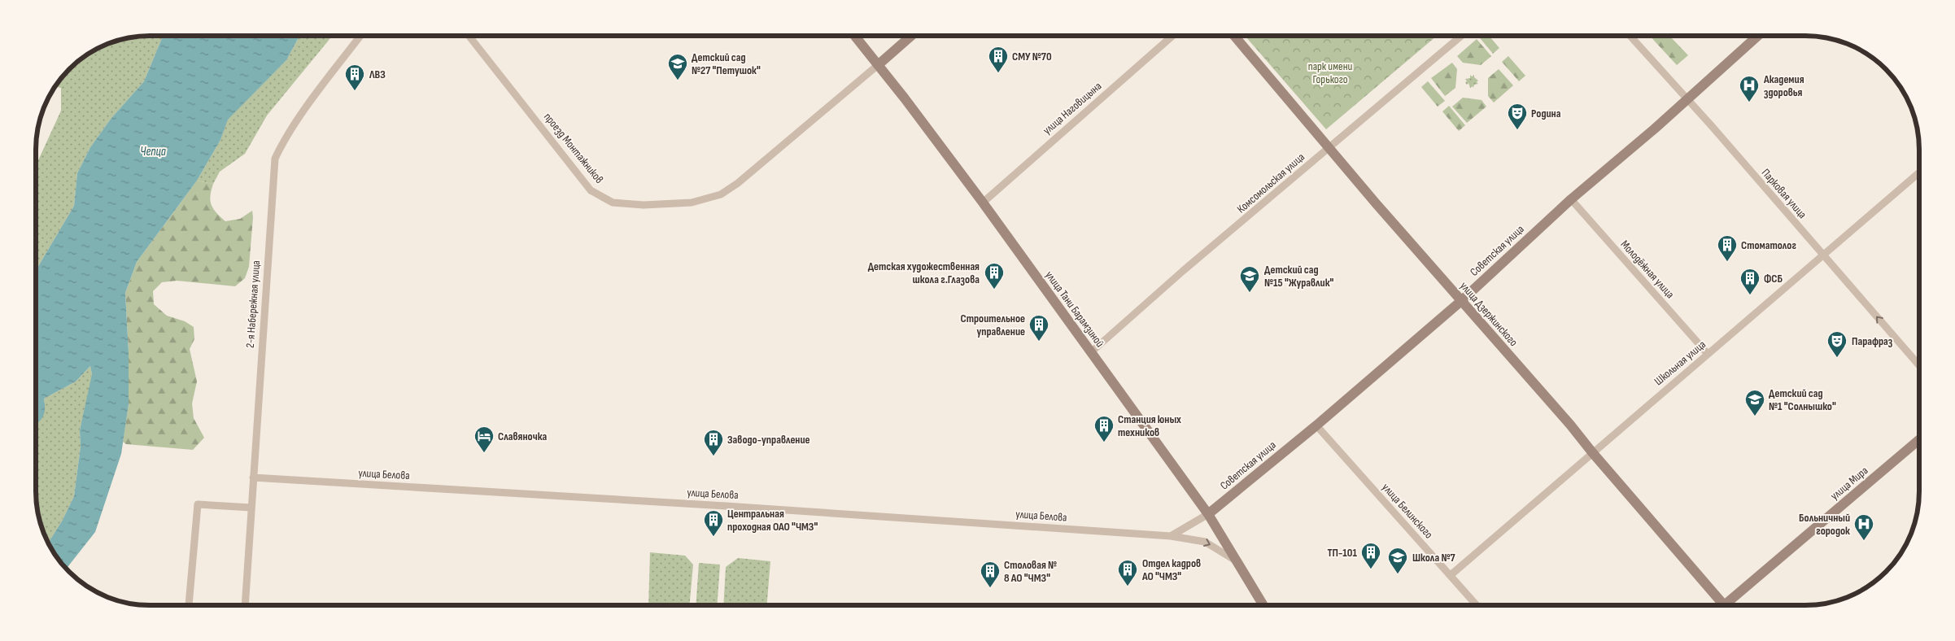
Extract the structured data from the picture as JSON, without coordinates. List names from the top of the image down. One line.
{"streets":{"street":["улица Наговицына","проезд Монтажников","Комсомольская улица","Парковая улица","Советская улица","Молодёжная улица","2-я Набережная улица","улица Тани Барамзиной","улица Дзержинского","Школьная улица","улица Белова","улица Мира","улица Белинского"]},"crossings":[["улица Наговицына","улица Тани Барамзиной"],["проезд Монтажников","улица Тани Барамзиной"],["Комсомольская улица","улица Тани Барамзиной"],["Комсомольская улица","улица Дзержинского"],["Парковая улица","Советская улица"],["Парковая улица","Школьная улица"],["Советская улица","Молодёжная улица"],["Советская улица","улица Тани Барамзиной"],["Советская улица","улица Дзержинского"],["Советская улица","улица Белинского"],["Молодёжная улица","Школьная улица"],["2-я Набережная улица","улица Белова"],["улица Тани Барамзиной","улица Белова"],["улица Дзержинского","Школьная улица"],["Школьная улица","улица Белинского"]],"water":["Чепца"],"parks":["парк имени Горького"],"places":{"building":["СМУ №70","ЛВЗ","Стоматолог","Детская художественная школа г.Глазова","ФСБ","Строительное управление","Станция юных техников","Заводо-управление","Центральная проходная ОАО \"ЧМЗ\"","ТП-101","Отдел кадров АО \"ЧМЗ\"","Столовая № 8 АО \"ЧМЗ\""],"school or university":["Детский сад №27 \"Петушок\"","Детский сад №15 \"Журавлик\"","Детский сад №1 \"Солнышко\"","Школа №7"],"hospital":["Академия здоровья","Больничный городок"],"theatre":["Родина","Парафраз"],"hotel":["Славяночка"]}}
